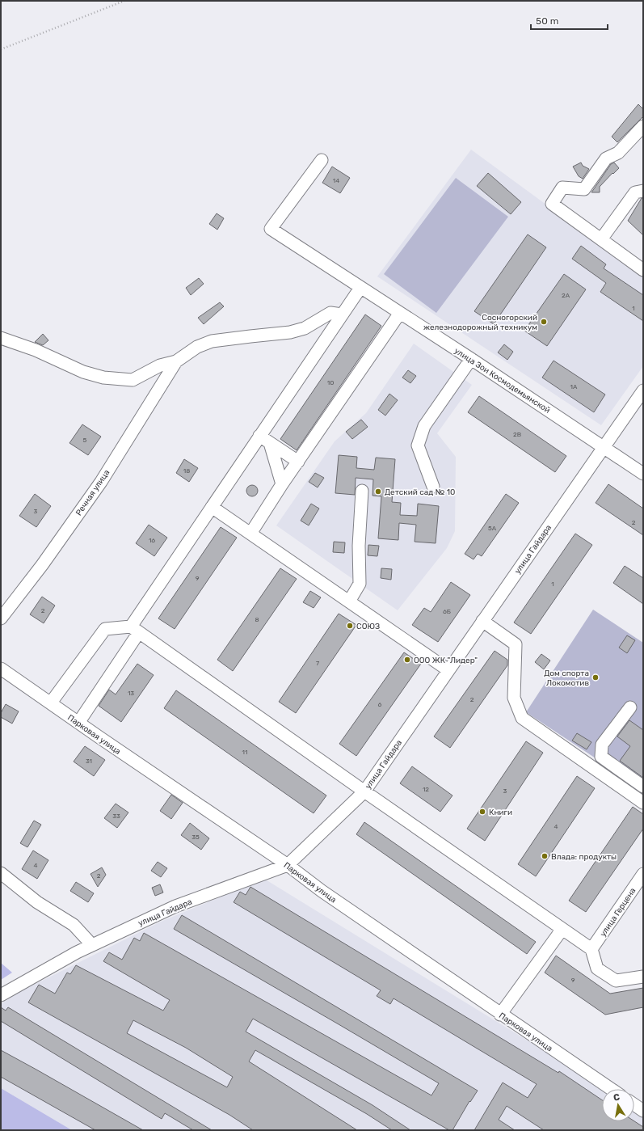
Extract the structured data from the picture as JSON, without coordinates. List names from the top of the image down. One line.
{"streets":{"street":["улица Зои Космодемьянской","Речная улица","улица Гайдара","Парковая улица","улица Герцена"]},"crossings":[["улица Зои Космодемьянской","улица Гайдара"],["улица Гайдара","Парковая улица"]],"places":["Сосногорский железнодорожный техникум","Детский сад № 10","СОЮЗ","ООО ЖК \"Лидер\"","Дом спорта Локомотив","Книги","Влада: продукты"],"house_numbers":["14","2А","1","10","1А","2В","5","18","3","2","5А","16","9","1","2","6Б","8","7","13","2","6","11","31","12","3","33","4","35","4","2","9"],"scale_bar":"50 m","north":"top"}
